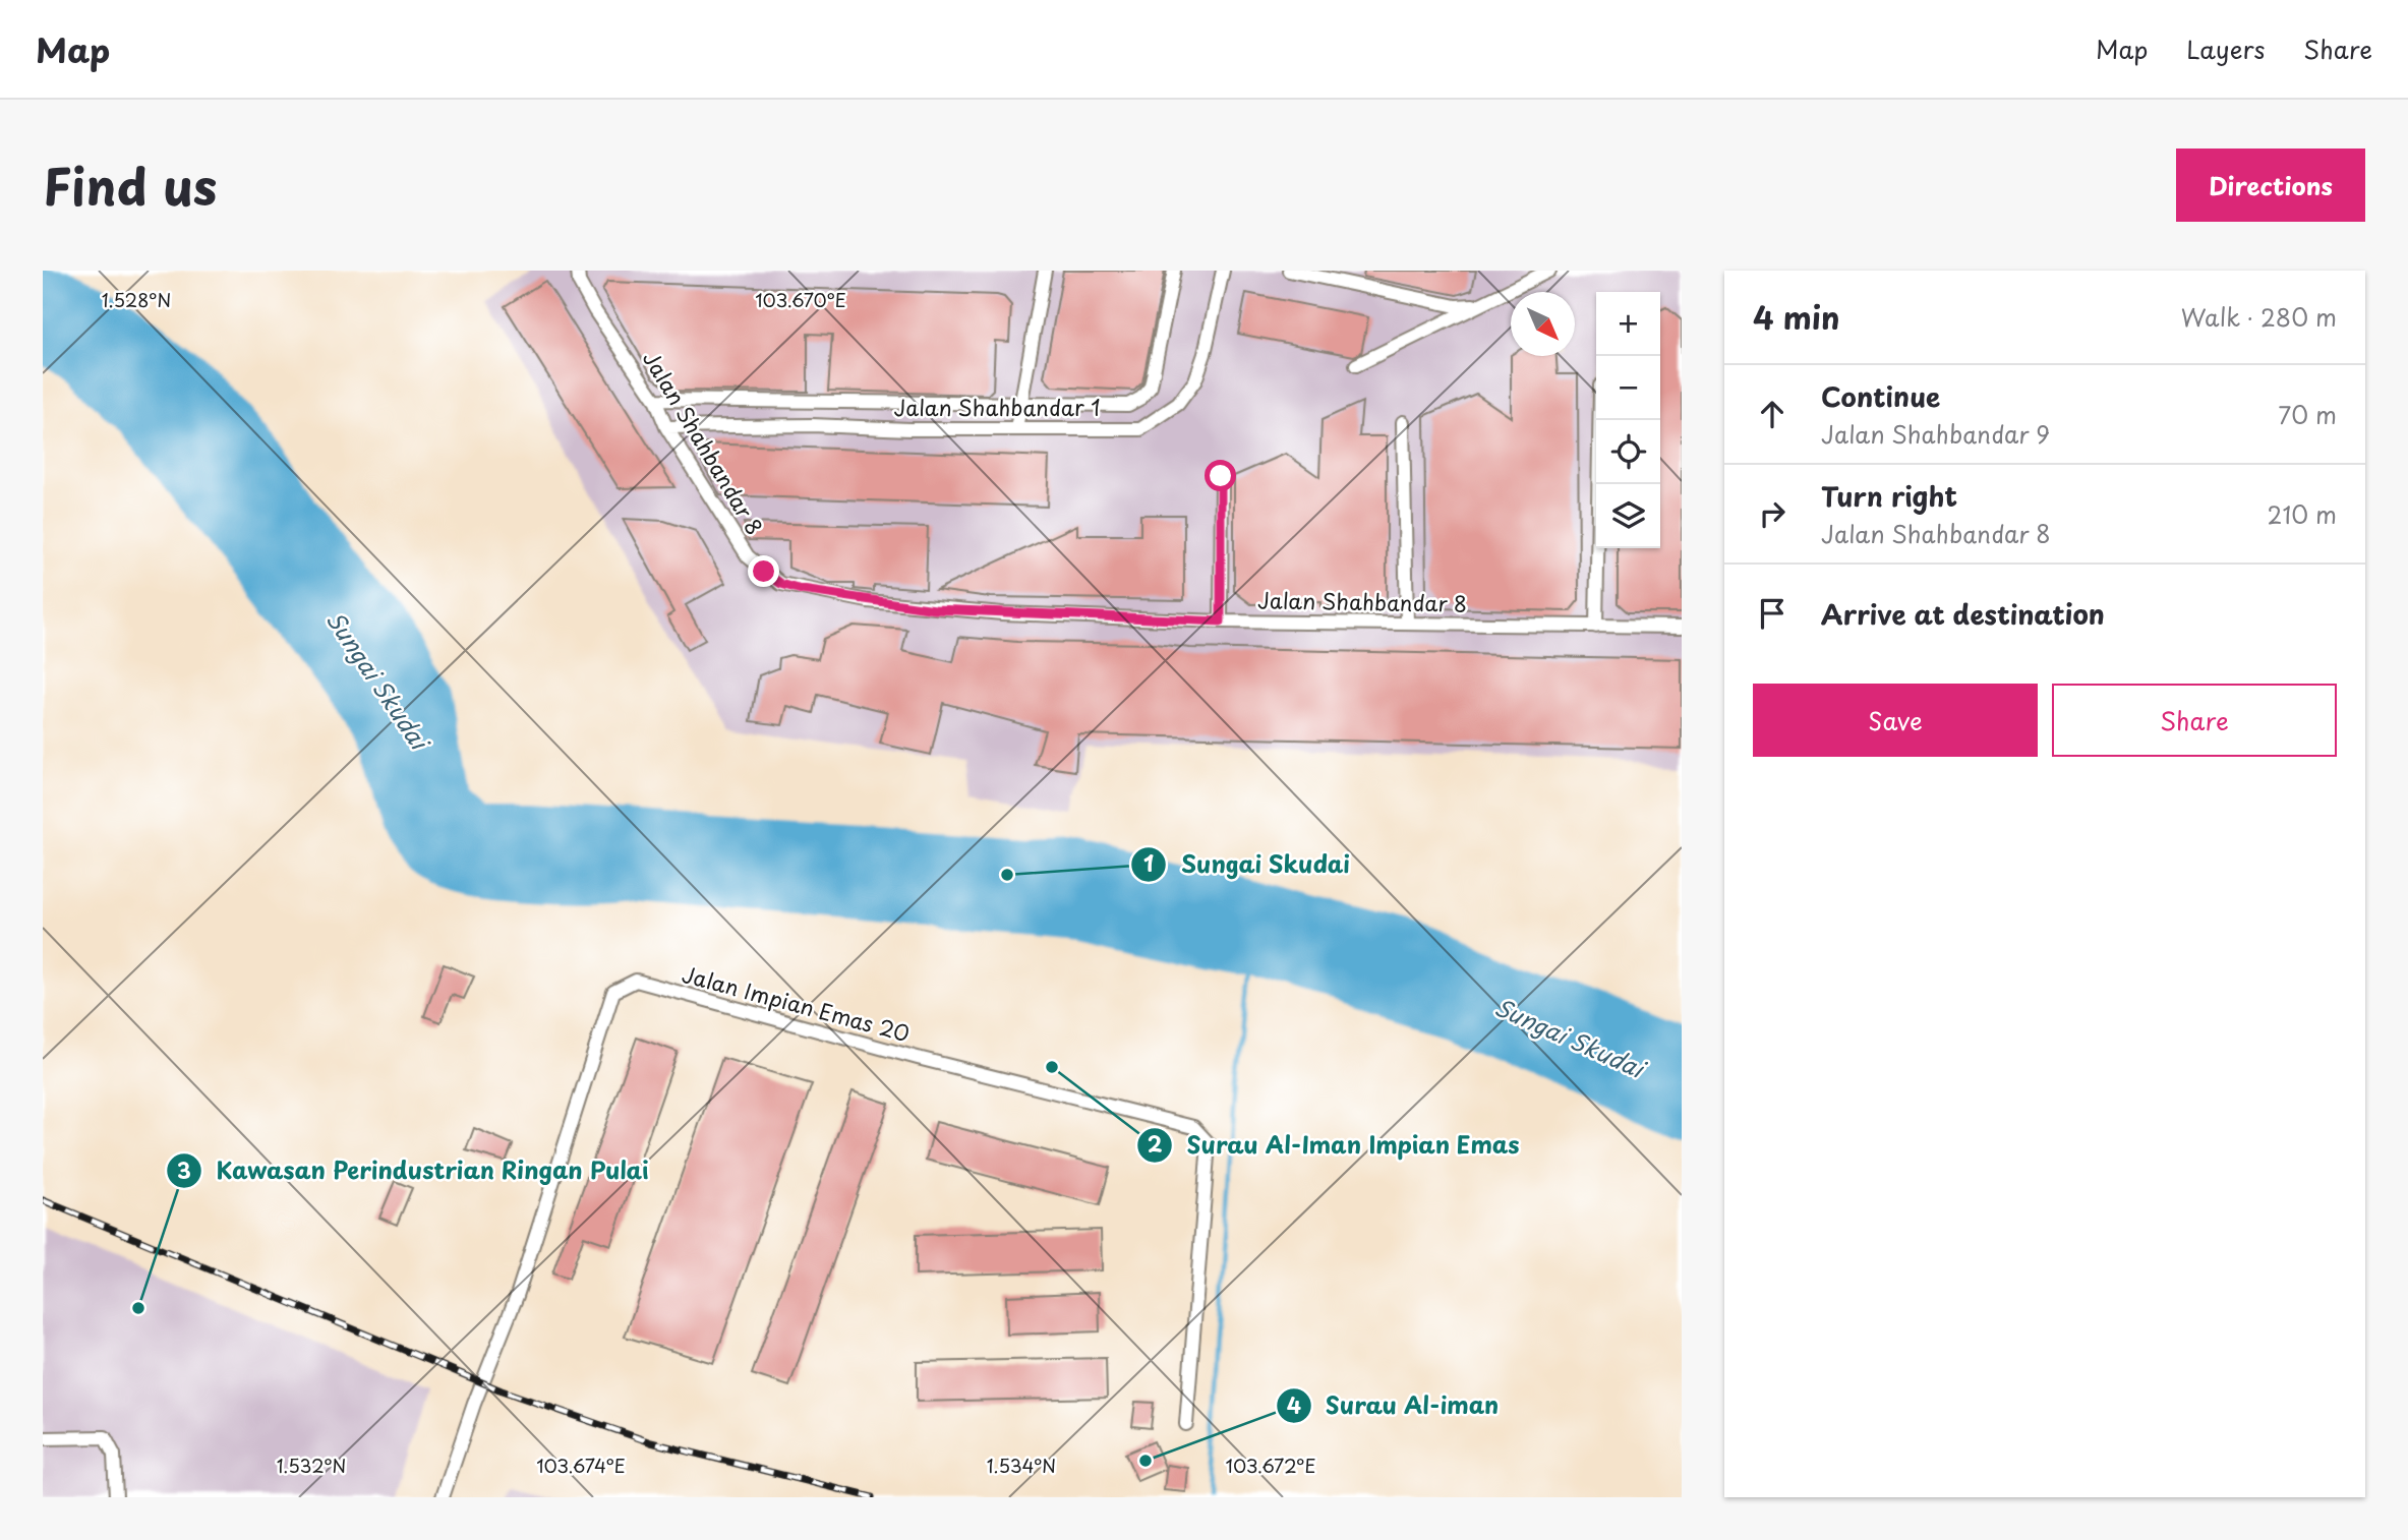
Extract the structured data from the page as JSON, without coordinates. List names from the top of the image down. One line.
{"streets":{"street":["Jalan Shahbandar 1","Jalan Shahbandar 8","Jalan Impian Emas 20"]},"crossings":[["Jalan Shahbandar 1","Jalan Shahbandar 8"]],"water":["Sungai Skudai"],"places":["Sungai Skudai","Surau Al-Iman Impian Emas","Kawasan Perindustrian Ringan Pulai","Surau Al-iman"],"north":"bottom right","page":{"header":"Map","nav":["Map","Layers","Share"],"title":"Find us","buttons":["Directions",["Save","Share"]],"heading":["4 min","Walk · 280 m"],"map_buttons":["+","−"],"list":[["Continue","Jalan Shahbandar 9","70 m"],["Turn right","Jalan Shahbandar 8","210 m"],"Arrive at destination"]},"coordinates":["1.528°N","103.670°E","103.674°E","103.672°E","1.532°N","1.534°N"]}
